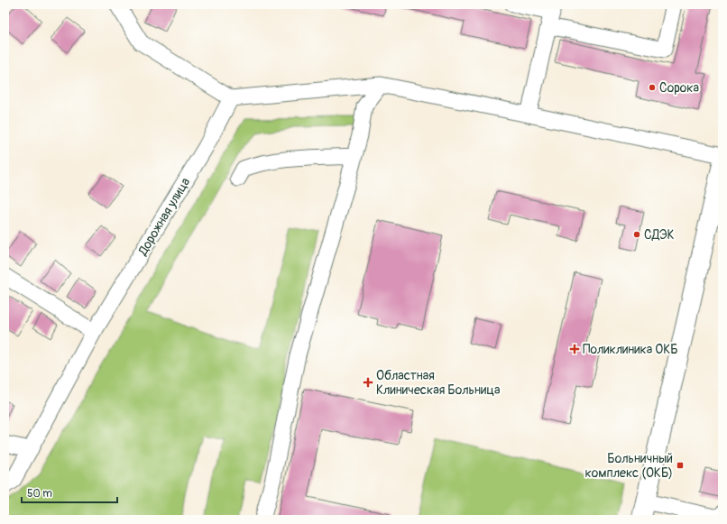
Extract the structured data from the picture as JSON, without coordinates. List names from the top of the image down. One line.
{"streets":{"street":["Дорожная улица"]},"places":{"other":["Сорока","СДЭК"],"health":["Поликлиника ОКБ","Областная Клиническая Больница"],"transit":["Больничный комплекс (ОКБ)"]},"scale_bar":"50 m"}
